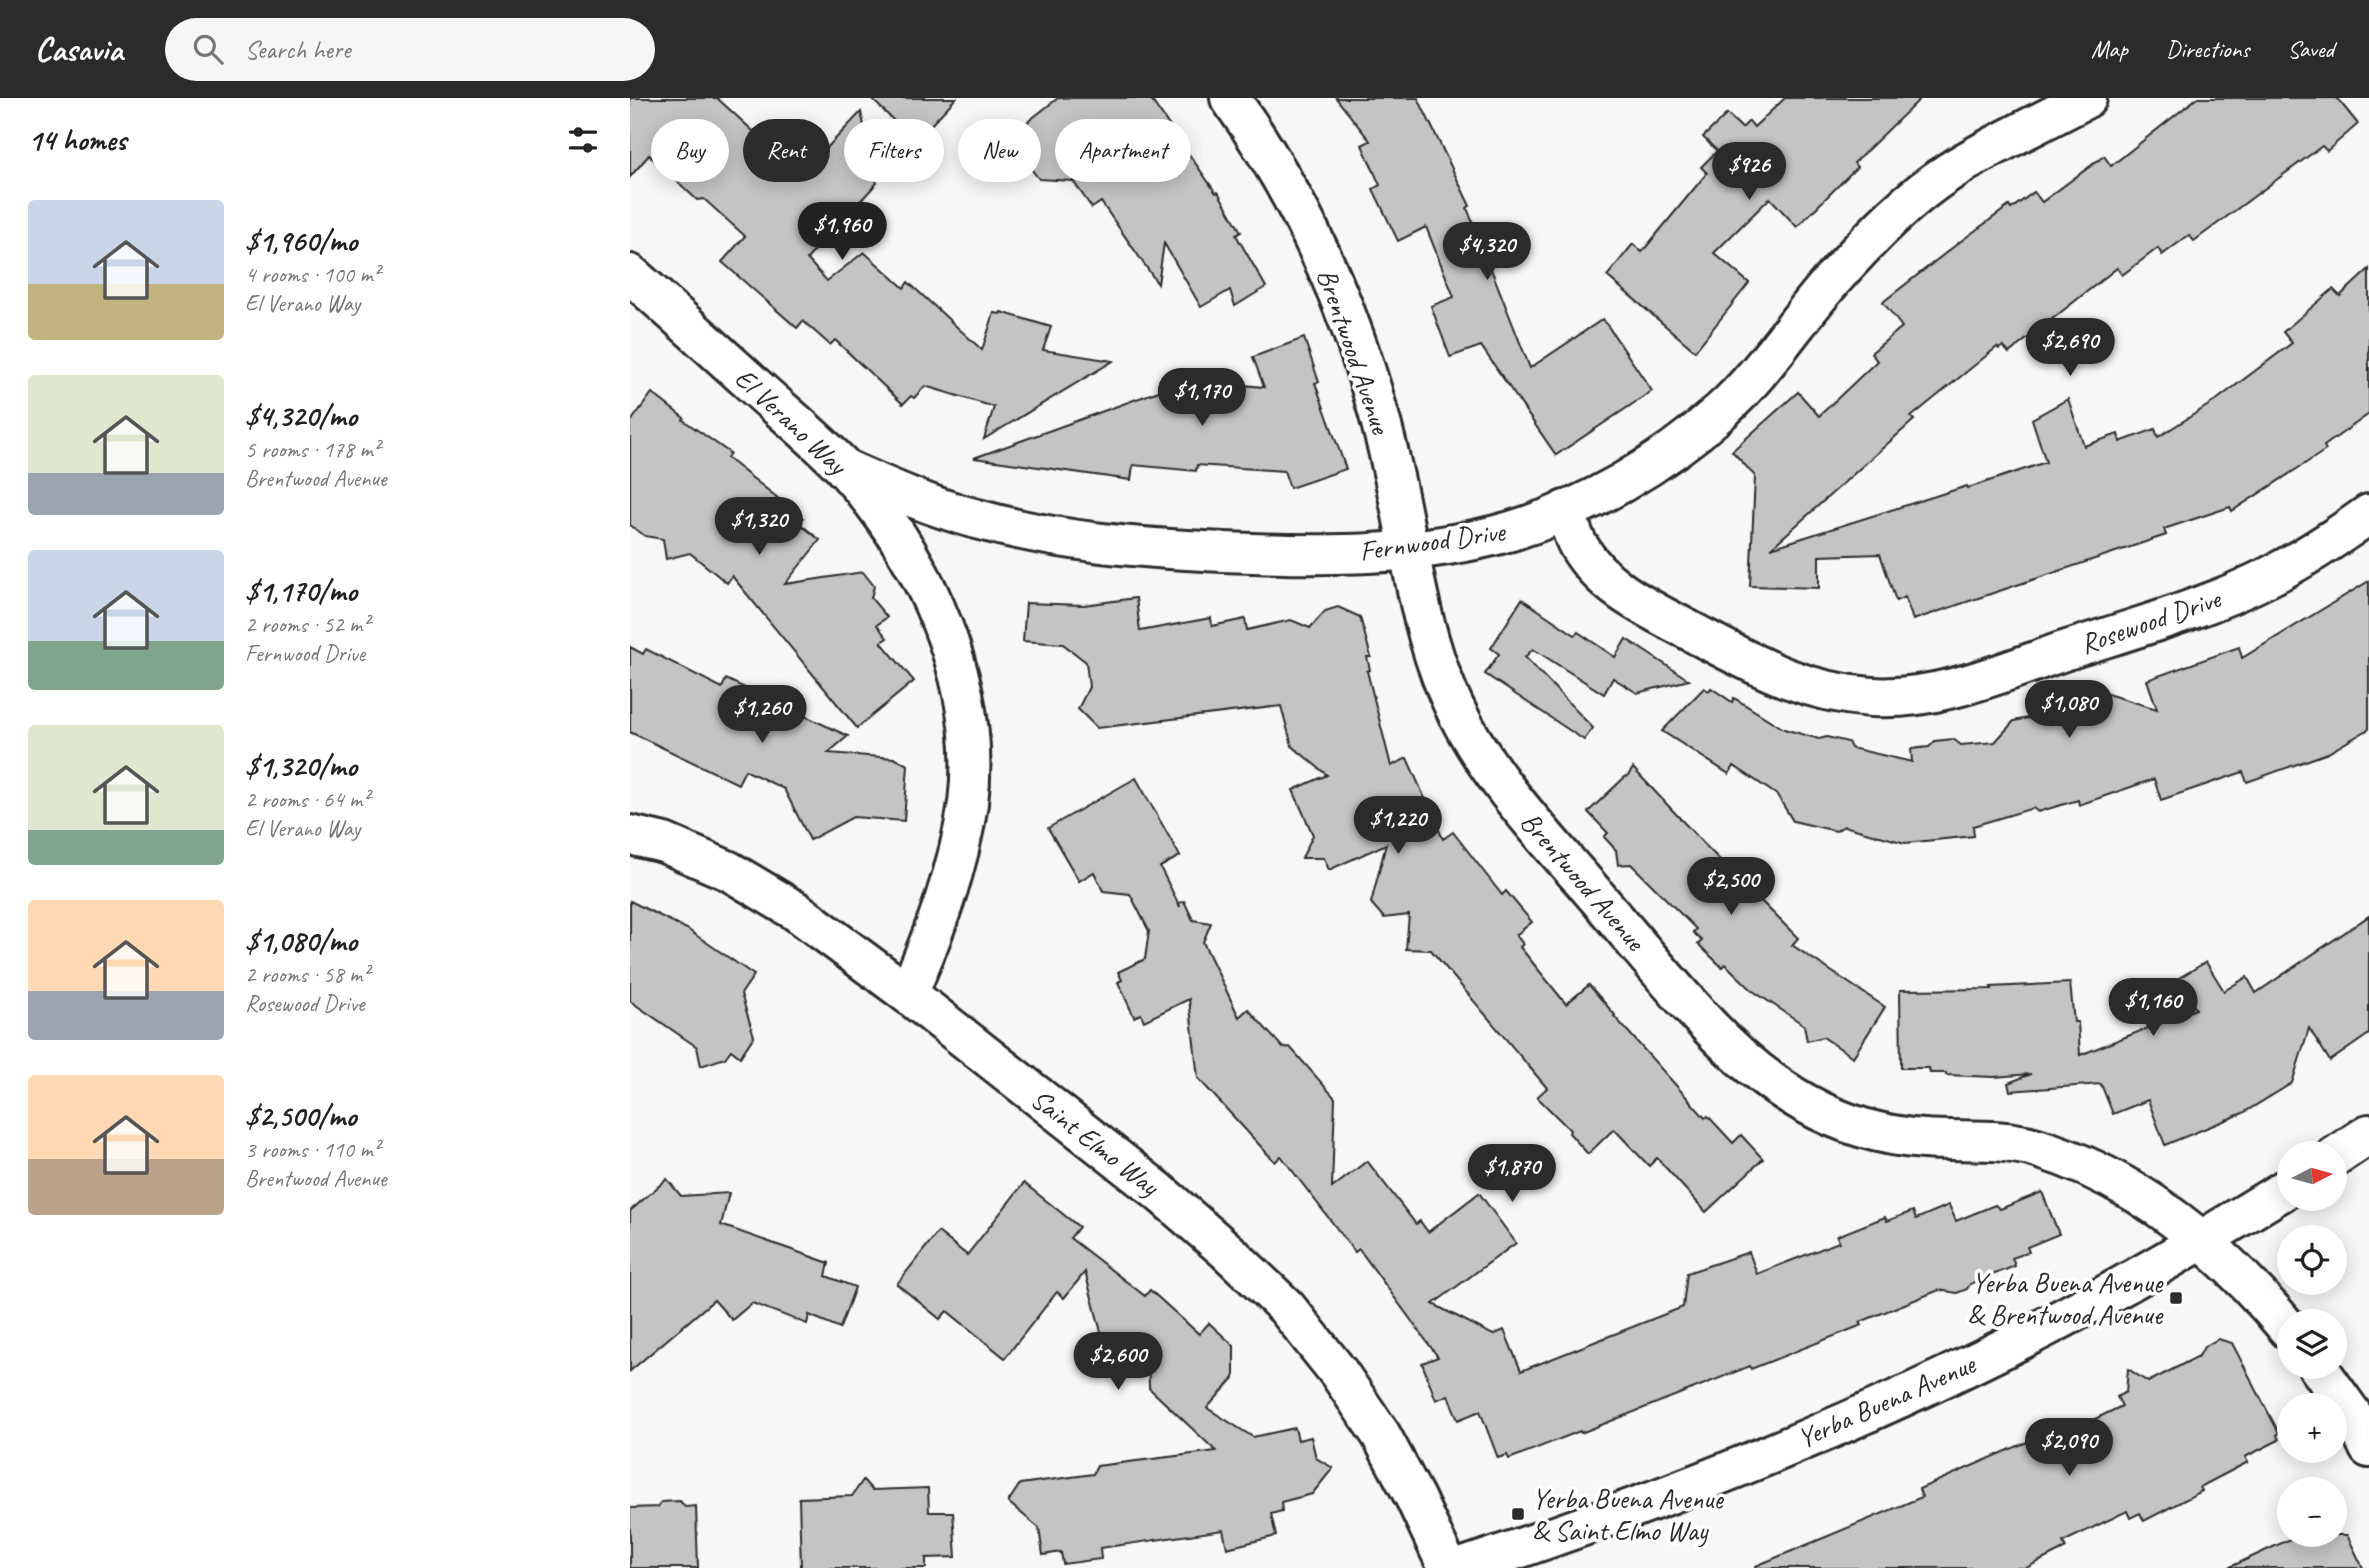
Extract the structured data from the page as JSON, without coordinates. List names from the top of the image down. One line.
{"streets":{"street":["Brentwood Avenue","El Verano Way","Fernwood Drive","Rosewood Drive","Saint Elmo Way","Yerba Buena Avenue"]},"crossings":[["Brentwood Avenue","Fernwood Drive"],["Brentwood Avenue","Yerba Buena Avenue"],["El Verano Way","Fernwood Drive"],["El Verano Way","Saint Elmo Way"],["Fernwood Drive","Rosewood Drive"]],"places":{"transit":["Yerba Buena Avenue & Brentwood Avenue","Yerba Buena Avenue & Saint Elmo Way"]},"north":"right","page":{"header":"Casavia","search":"Search here","nav":["Map","Directions","Saved"],"heading":"14 homes","chip":["Buy","Rent","Filters","New","Apartment"],"price":["$926","$1,960","$4,320","$2,690","$1,170","$1,320","$1,080","$1,260","$1,220","$2,500","$1,160","$1,870","$2,600","$2,090"],"list":[{"name":"$1,960/mo","note":"4 rooms · 100 m² · El Verano Way"},{"name":"$4,320/mo","note":"5 rooms · 178 m² · Brentwood Avenue"},{"name":"$1,170/mo","note":"2 rooms · 52 m² · Fernwood Drive"},{"name":"$1,320/mo","note":"2 rooms · 64 m² · El Verano Way"},{"name":"$1,080/mo","note":"2 rooms · 58 m² · Rosewood Drive"},{"name":"$2,500/mo","note":"3 rooms · 110 m² · Brentwood Avenue"}],"map_buttons":["+","−"]}}
